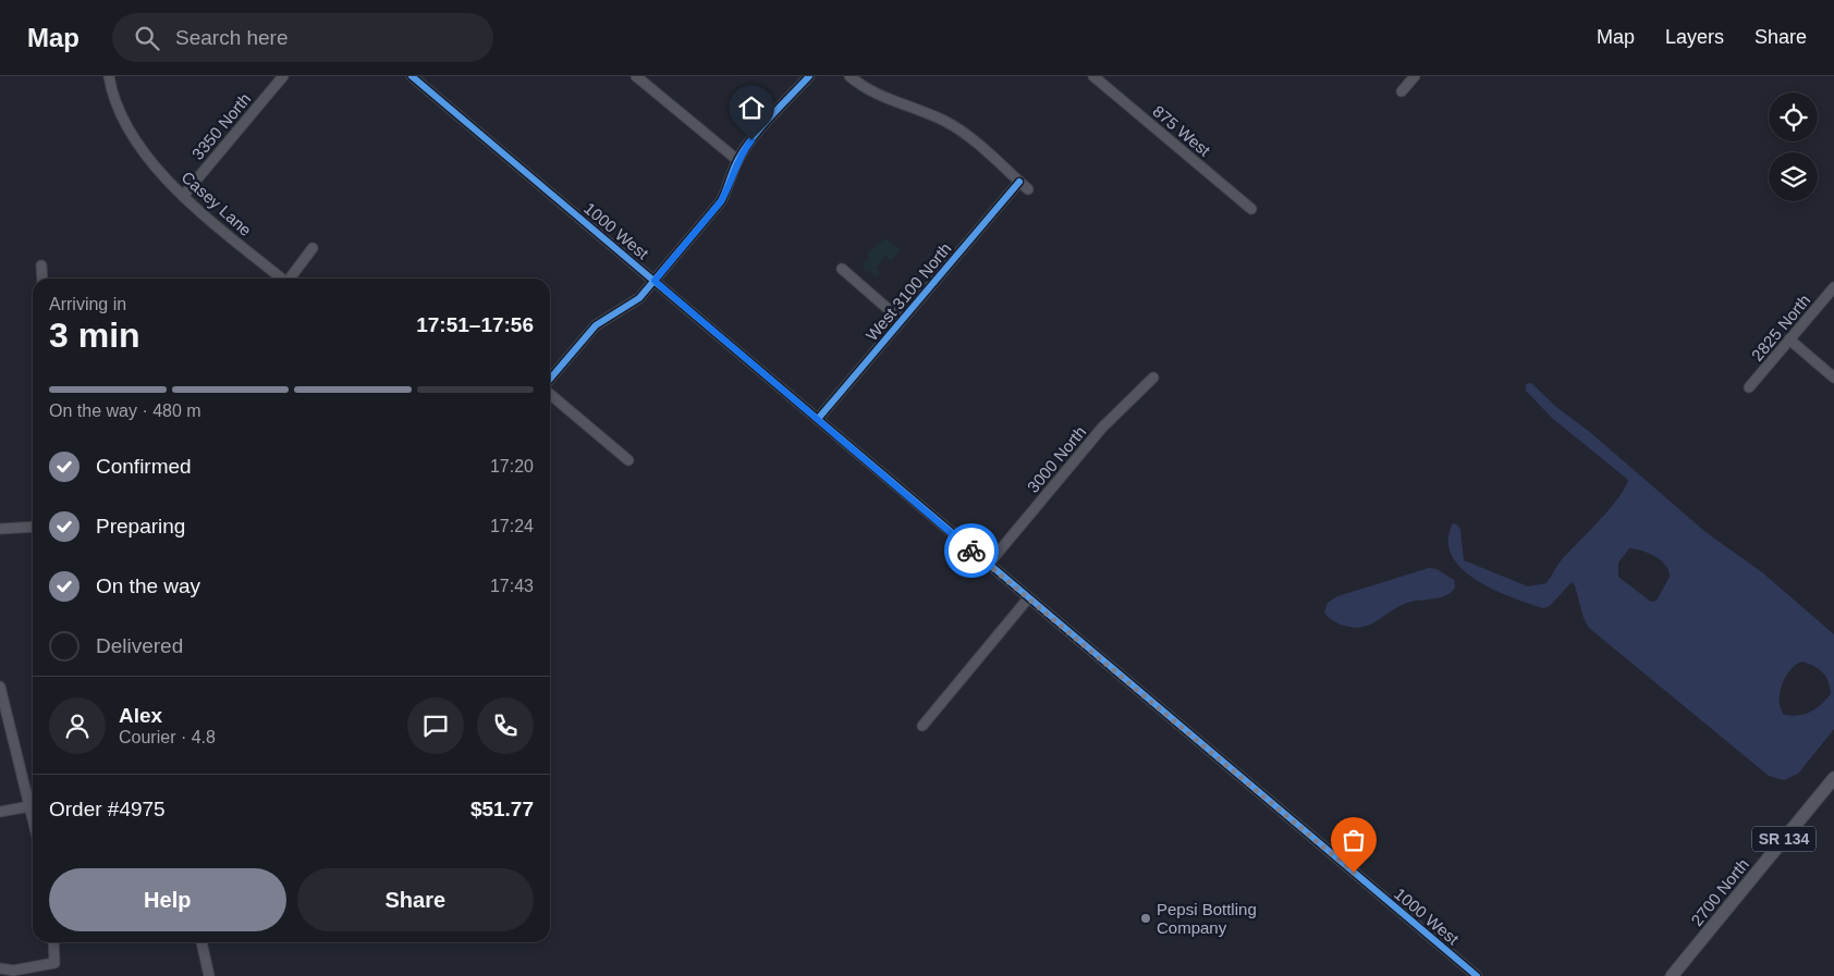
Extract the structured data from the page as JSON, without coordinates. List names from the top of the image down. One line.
{"streets":{"main road":["SR 134","2700 North"],"street":["3350 North","875 West","Casey Lane","1000 West","West 3100 North","2825 North","3000 North"]},"crossings":[["3350 North","Casey Lane"],["1000 West","West 3100 North"],["1000 West","3000 North"]],"places":["Pepsi Bottling Company"],"page":{"header":"Map","search":"Search here","nav":["Map","Layers","Share"],"heading":["3 min","Arriving in","17:51–17:56"],"panel":["Alex","Courier · 4.8","Order #4975","$51.77"],"bar":"On the way · 480 m","list":[["Confirmed","17:20"],["Preparing","17:24"],["On the way","17:43"],"Delivered"],"buttons":["Help","Share"]}}
